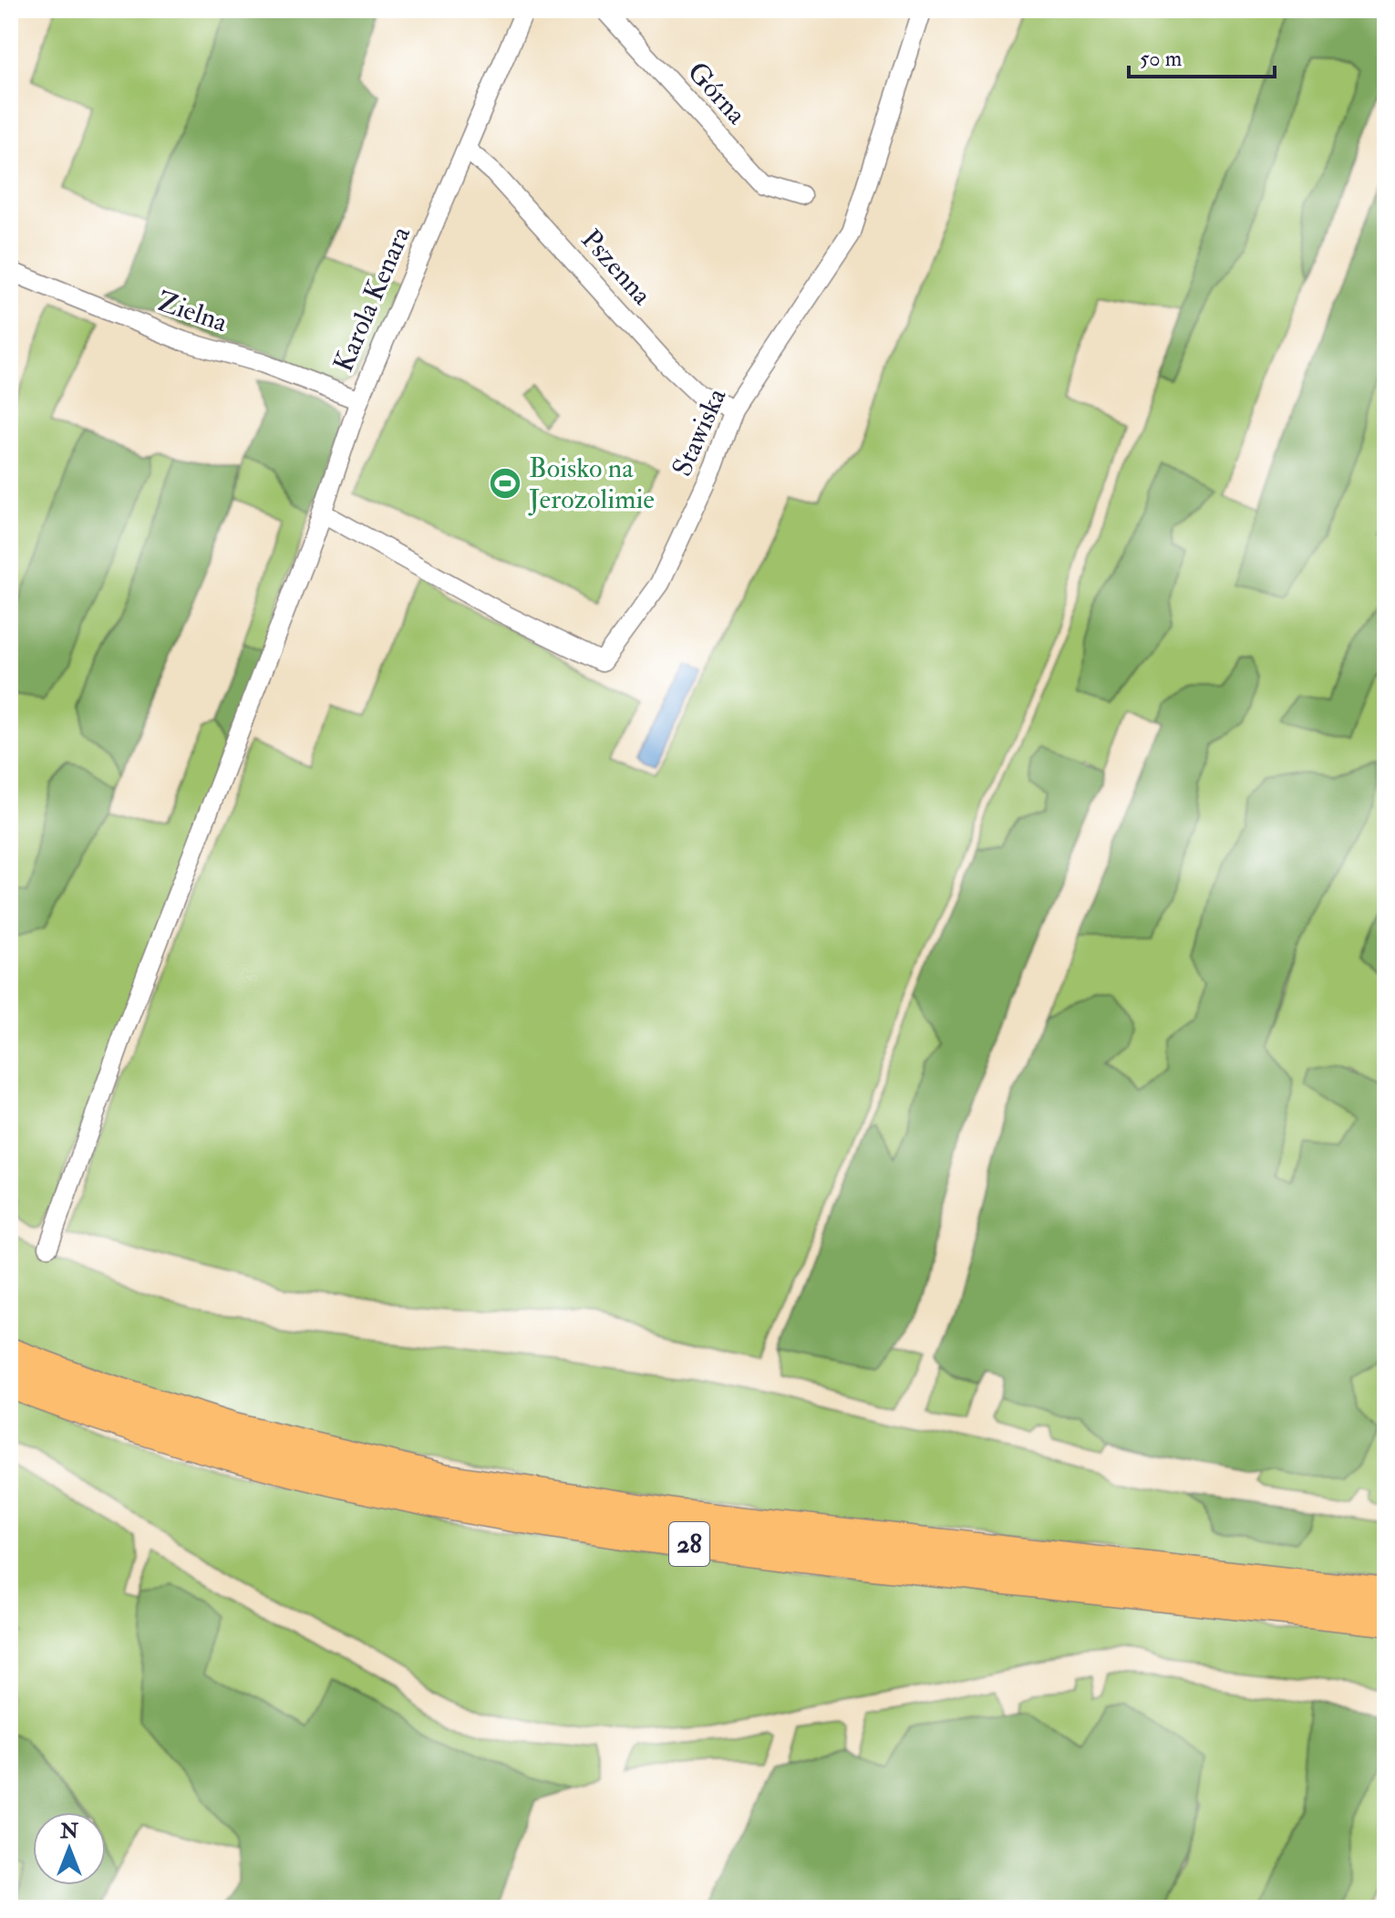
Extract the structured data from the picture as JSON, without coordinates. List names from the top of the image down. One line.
{"streets":{"main road":["28"],"street":["Górna","Pszenna","Karola Kenara","Zielna","Stawiska"]},"crossings":[["Pszenna","Karola Kenara"],["Pszenna","Stawiska"],["Karola Kenara","Zielna"],["Karola Kenara","Stawiska"]],"places":{"sports":["Boisko na Jerozolimie"]},"scale_bar":"50 m","north":"top"}
